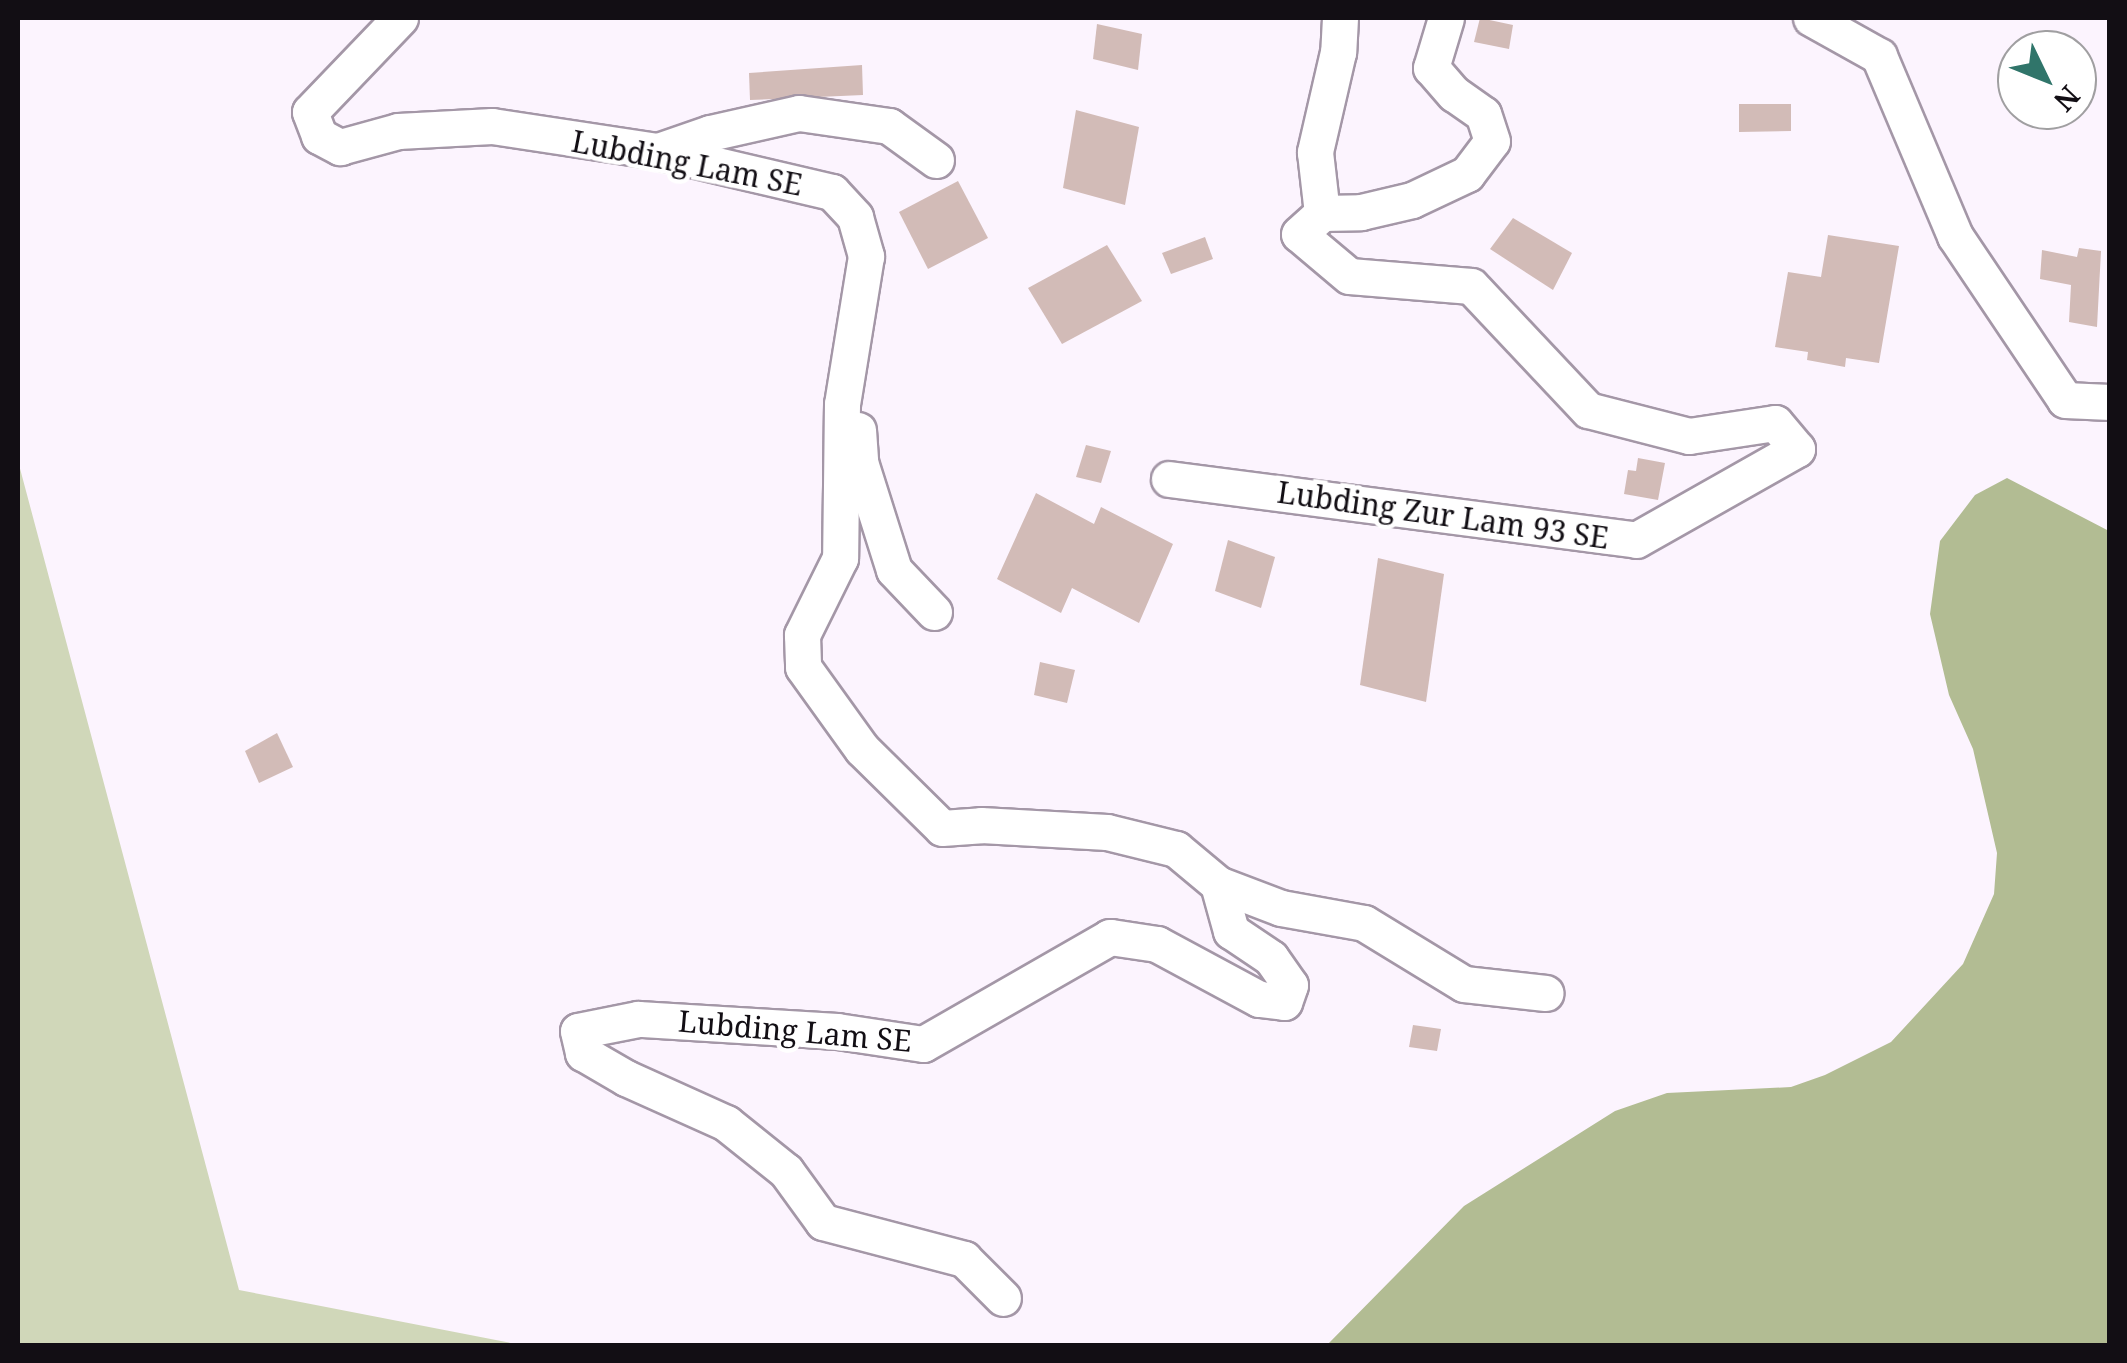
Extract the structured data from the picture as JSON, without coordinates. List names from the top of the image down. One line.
{"streets":{"street":["Lubding Lam SE","Lubding Zur Lam 93 SE"]},"north":"bottom right"}
